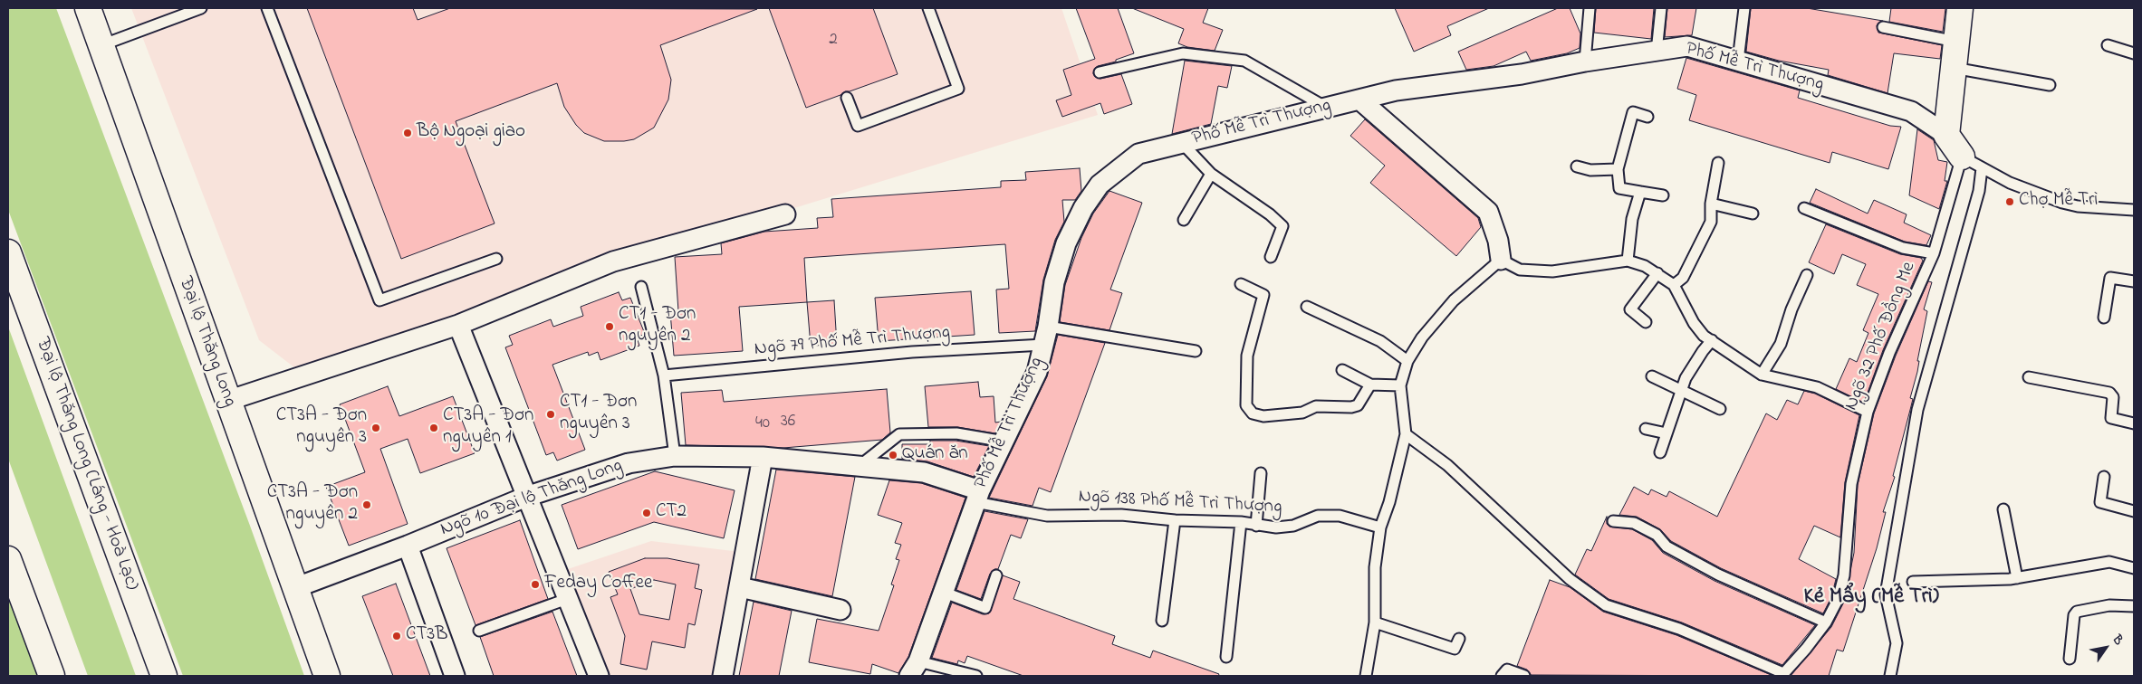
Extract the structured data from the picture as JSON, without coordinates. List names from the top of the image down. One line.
{"streets":{"main road":["Đại lộ Thăng Long","Đại lộ Thăng Long (Láng - Hoà Lạc)"],"street":["Phố Mễ Trì Thượng","Ngõ 10 Đại lộ Thăng Long"],"lane":["Ngõ 32 Phố Đồng Me","Ngõ 79 Phố Mễ Trì Thượng","Ngõ 138 Phố Mễ Trì Thượng"]},"crossings":[["Phố Mễ Trì Thượng","Ngõ 79 Phố Mễ Trì Thượng"],["Phố Mễ Trì Thượng","Ngõ 10 Đại lộ Thăng Long"],["Phố Mễ Trì Thượng","Ngõ 138 Phố Mễ Trì Thượng"],["Đại lộ Thăng Long","Ngõ 10 Đại lộ Thăng Long"],["Ngõ 10 Đại lộ Thăng Long","Ngõ 138 Phố Mễ Trì Thượng"]],"districts":["Kẻ Mẩy (Mễ Trì)"],"places":["Bộ Ngoại giao","Chợ Mễ Trì","CT1 - Đơn nguyên 2","CT1 - Đơn nguyên 3","CT3A - Đơn nguyên 3","CT3A - Đơn nguyên 1","Quán ăn","CT3A - Đơn nguyên 2","CT2","Feday Coffee","CT3B"],"house_numbers":["2","36","40"],"north":"top right"}
